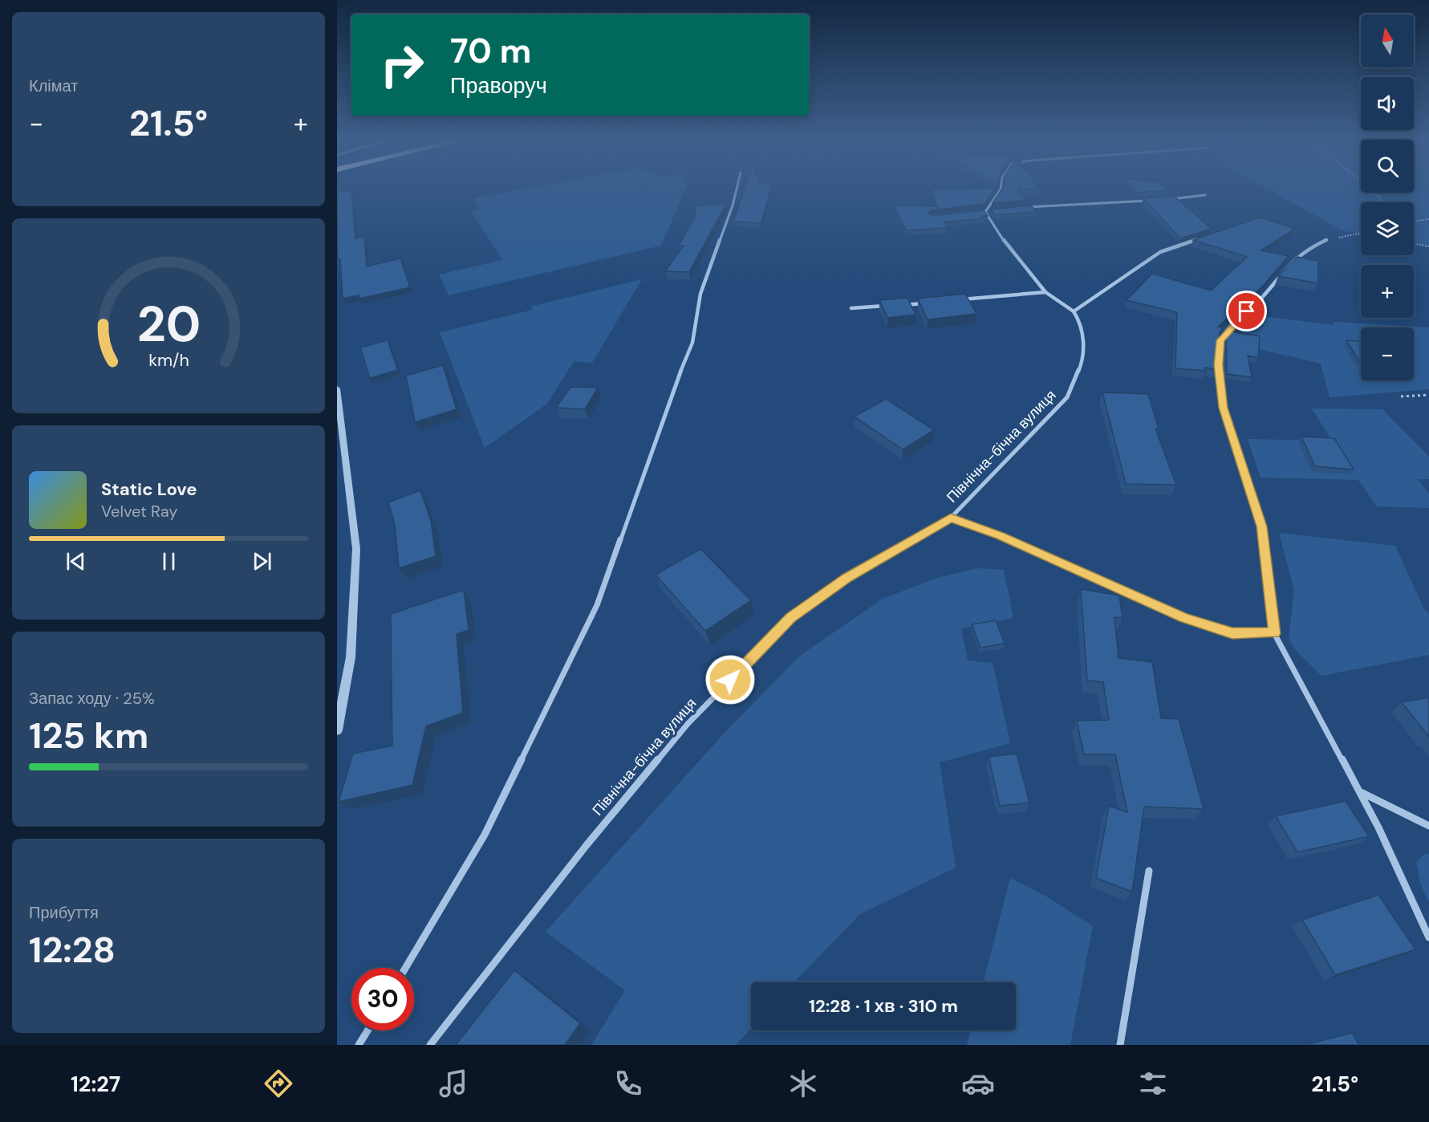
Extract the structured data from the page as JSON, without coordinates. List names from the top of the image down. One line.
{"streets":{"street":["Північна-бічна вулиця"]},"north":"top","page":{"tile":["Клімат",["Запас ходу · 25%","125 km"],["Прибуття","12:28"]],"map_buttons":["+","−"],"turn":["70 m","Праворуч"],"heat":["−","21.5°","+"],"song":["Static Love","Velvet Ray"],"limit":"30","trip":"12:28 · 1 хв · 310 m","tabs":["12:27","21.5°"],"gauge":["20","km/h"]}}
